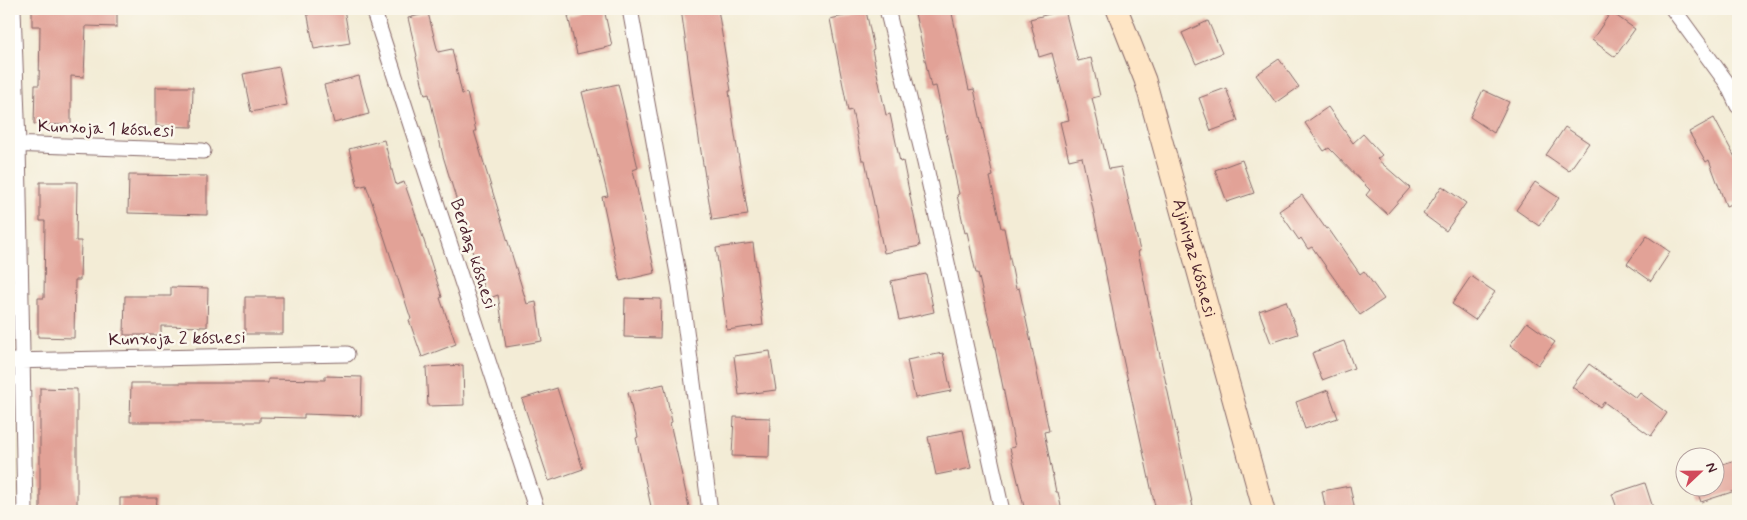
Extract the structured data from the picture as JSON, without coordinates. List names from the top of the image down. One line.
{"streets":{"street":["Kunxoja 1 kóshesi","Berdaq kóshesi","Ajiniyaz kóshesi","Kunxoja 2 kóshesi"]},"north":"right"}
